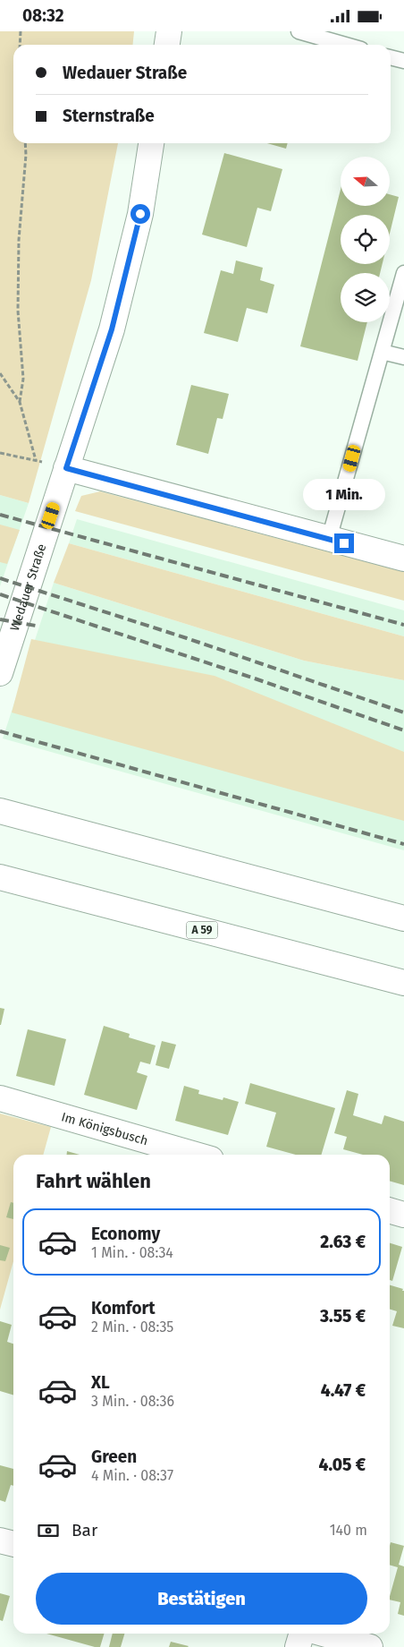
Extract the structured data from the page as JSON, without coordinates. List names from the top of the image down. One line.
{"streets":{"main road":["Wedauer Straße","A 59","Im Königsbusch"]},"north":"left","page":{"status":"08:32","banner":["Wedauer Straße","Sternstraße"],"bubble":"1 Min.","heading":"Fahrt wählen","list":[{"name":"Economy","note":"1 Min. · 08:34","value":"2.63 €"},{"name":"Komfort","note":"2 Min. · 08:35","value":"3.55 €"},{"name":"XL","note":"3 Min. · 08:36","value":"4.47 €"},{"name":"Green","note":"4 Min. · 08:37","value":"4.05 €"}],"pay":["Bar","140 m"],"buttons":"Bestätigen"}}
